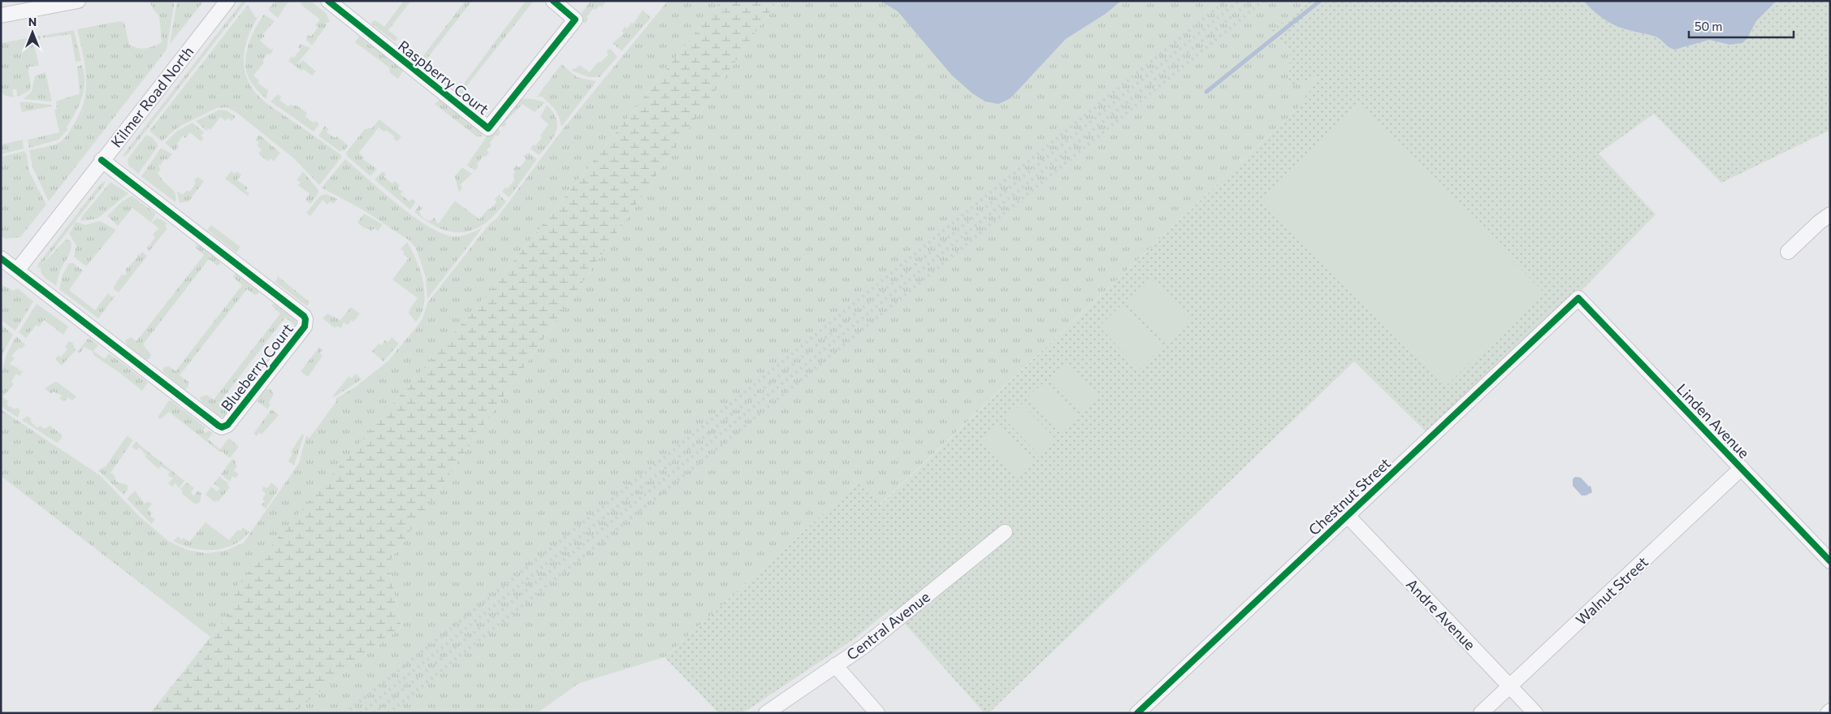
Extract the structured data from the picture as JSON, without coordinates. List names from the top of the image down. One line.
{"streets":{"street":["Raspberry Court","Kilmer Road North","Blueberry Court","Linden Avenue","Chestnut Street","Walnut Street","Andre Avenue","Central Avenue"]},"crossings":[["Kilmer Road North","Blueberry Court"],["Linden Avenue","Chestnut Street"],["Linden Avenue","Walnut Street"],["Chestnut Street","Andre Avenue"],["Walnut Street","Andre Avenue"]],"scale_bar":"50 m","north":"top"}
